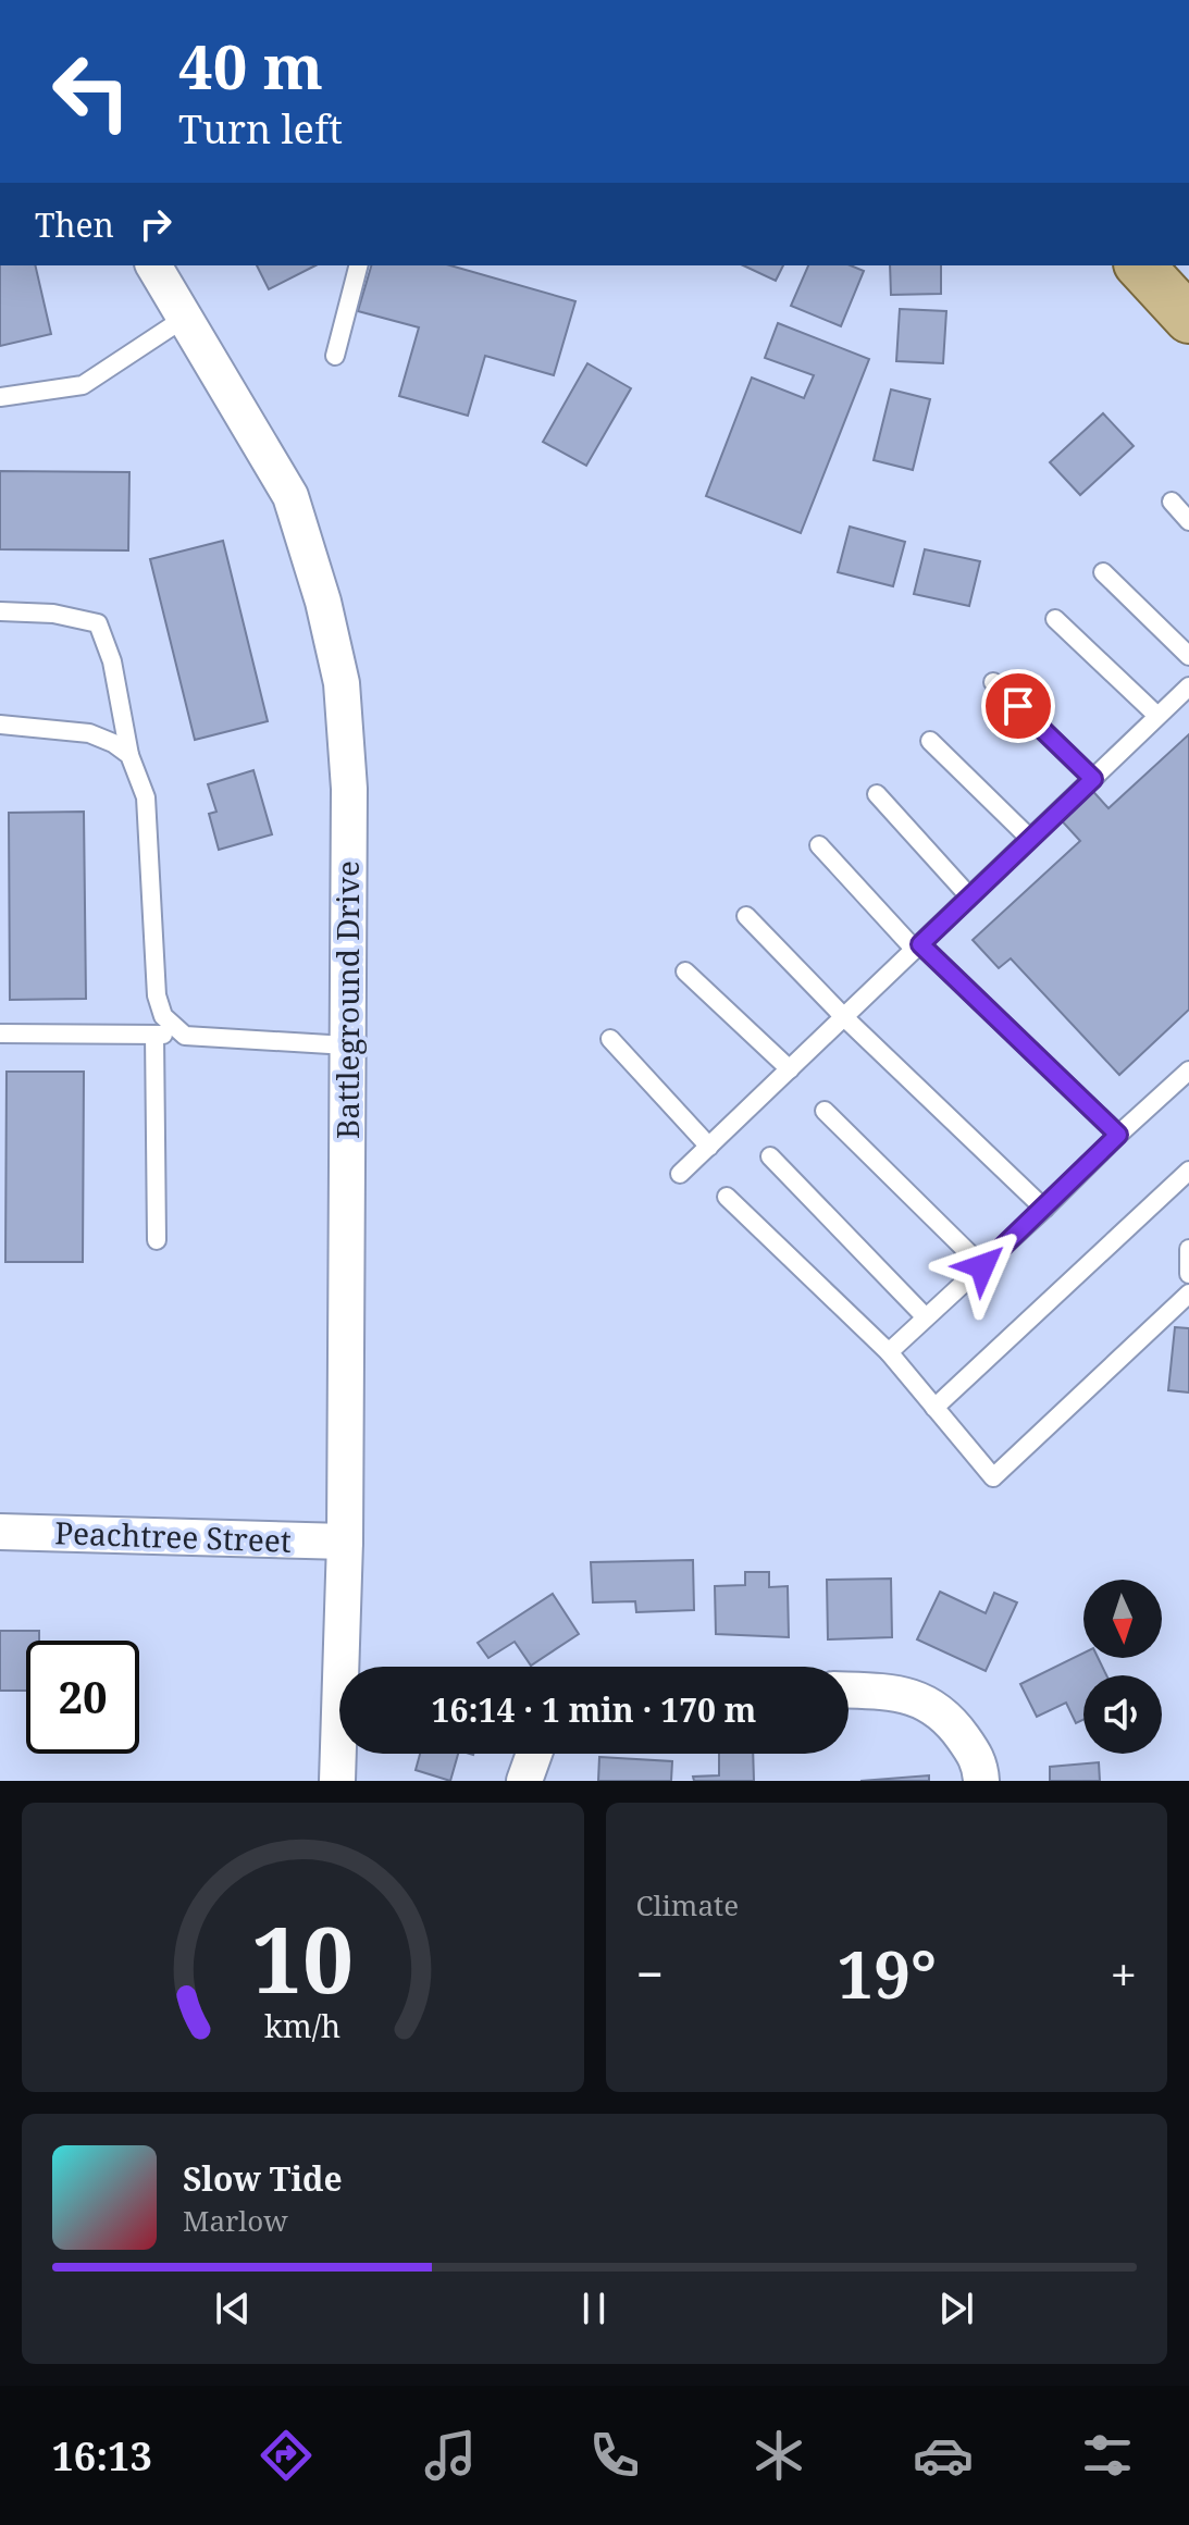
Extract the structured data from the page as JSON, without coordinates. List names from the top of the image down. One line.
{"streets":{"street":["Battleground Drive","Peachtree Street"]},"crossings":[["Battleground Drive","Peachtree Street"]],"north":"bottom","page":{"turn":["40 m","Turn left"],"then":"Then","limit":"20","trip":"16:14 · 1 min · 170 m","tile":"Climate","heat":["−","19°","+"],"song":["Slow Tide","Marlow"],"tabs":"16:13","gauge":["10","km/h"]}}
